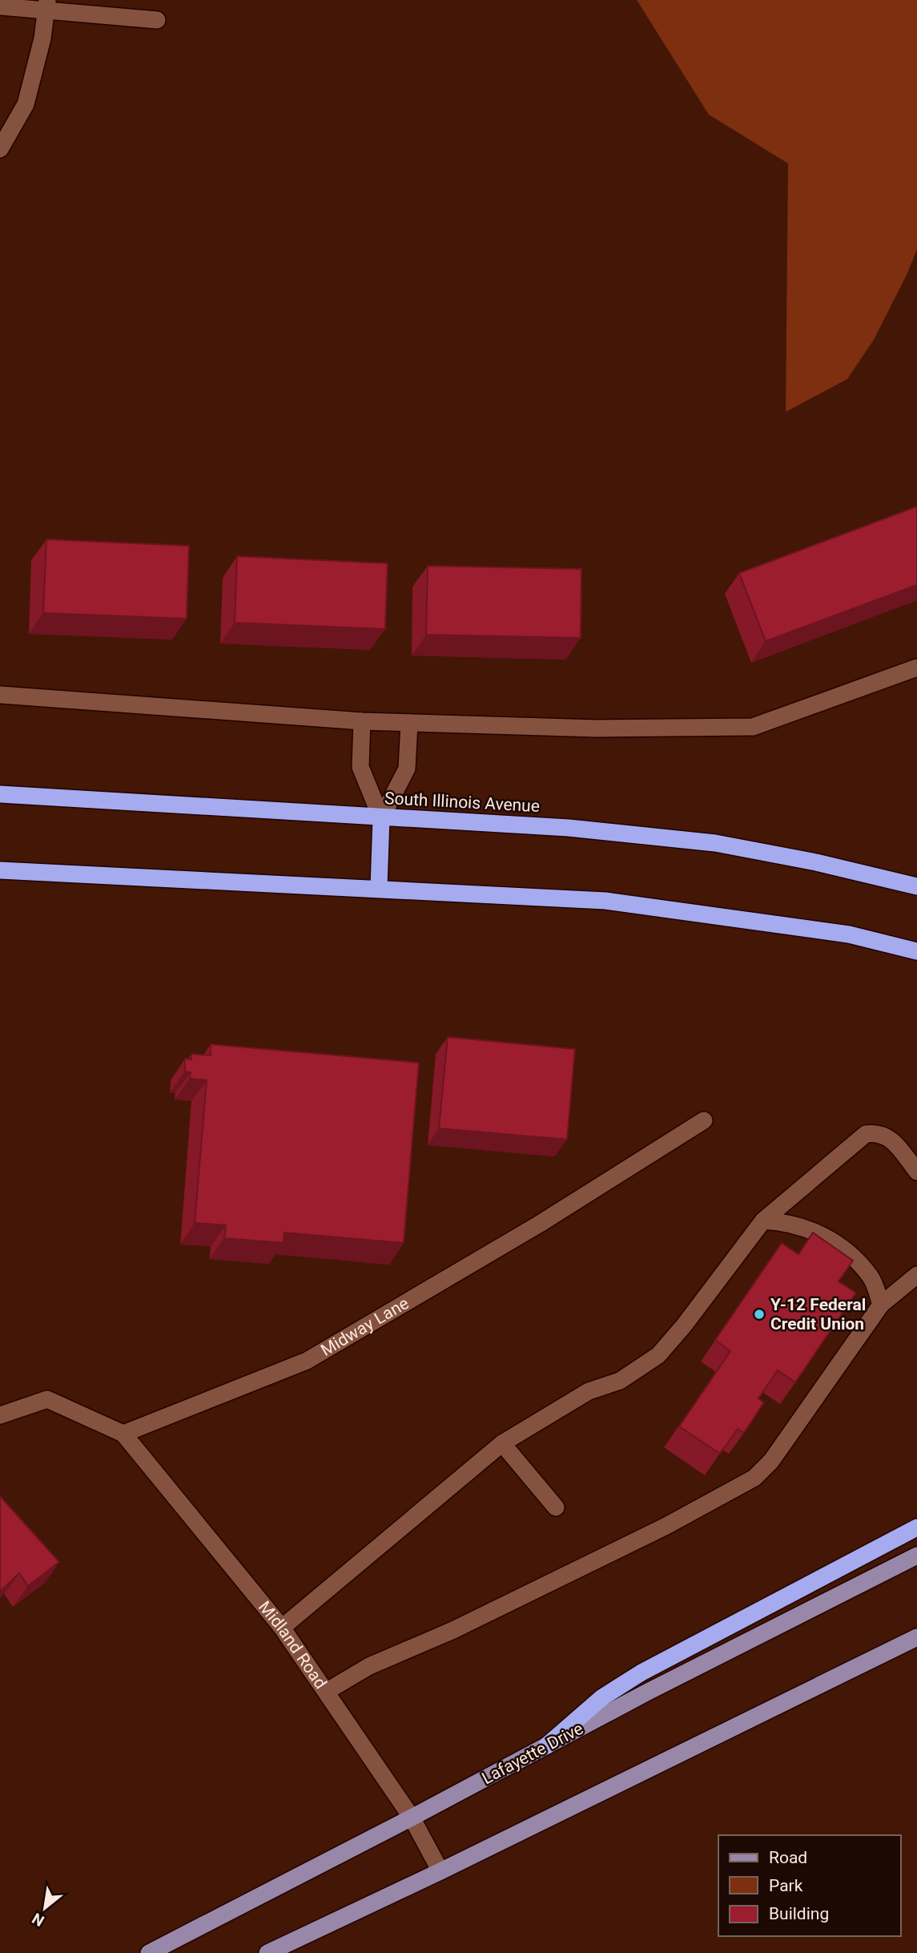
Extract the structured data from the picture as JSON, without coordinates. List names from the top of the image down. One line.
{"streets":{"highway":["South Illinois Avenue"],"main road":["Lafayette Drive"],"street":["Midway Lane","Midland Road"]},"crossings":[["Midway Lane","Midland Road"],["Midland Road","Lafayette Drive"]],"places":["Y-12 Federal Credit Union"],"legend":["Road","Park","Building"],"north":"bottom left"}
